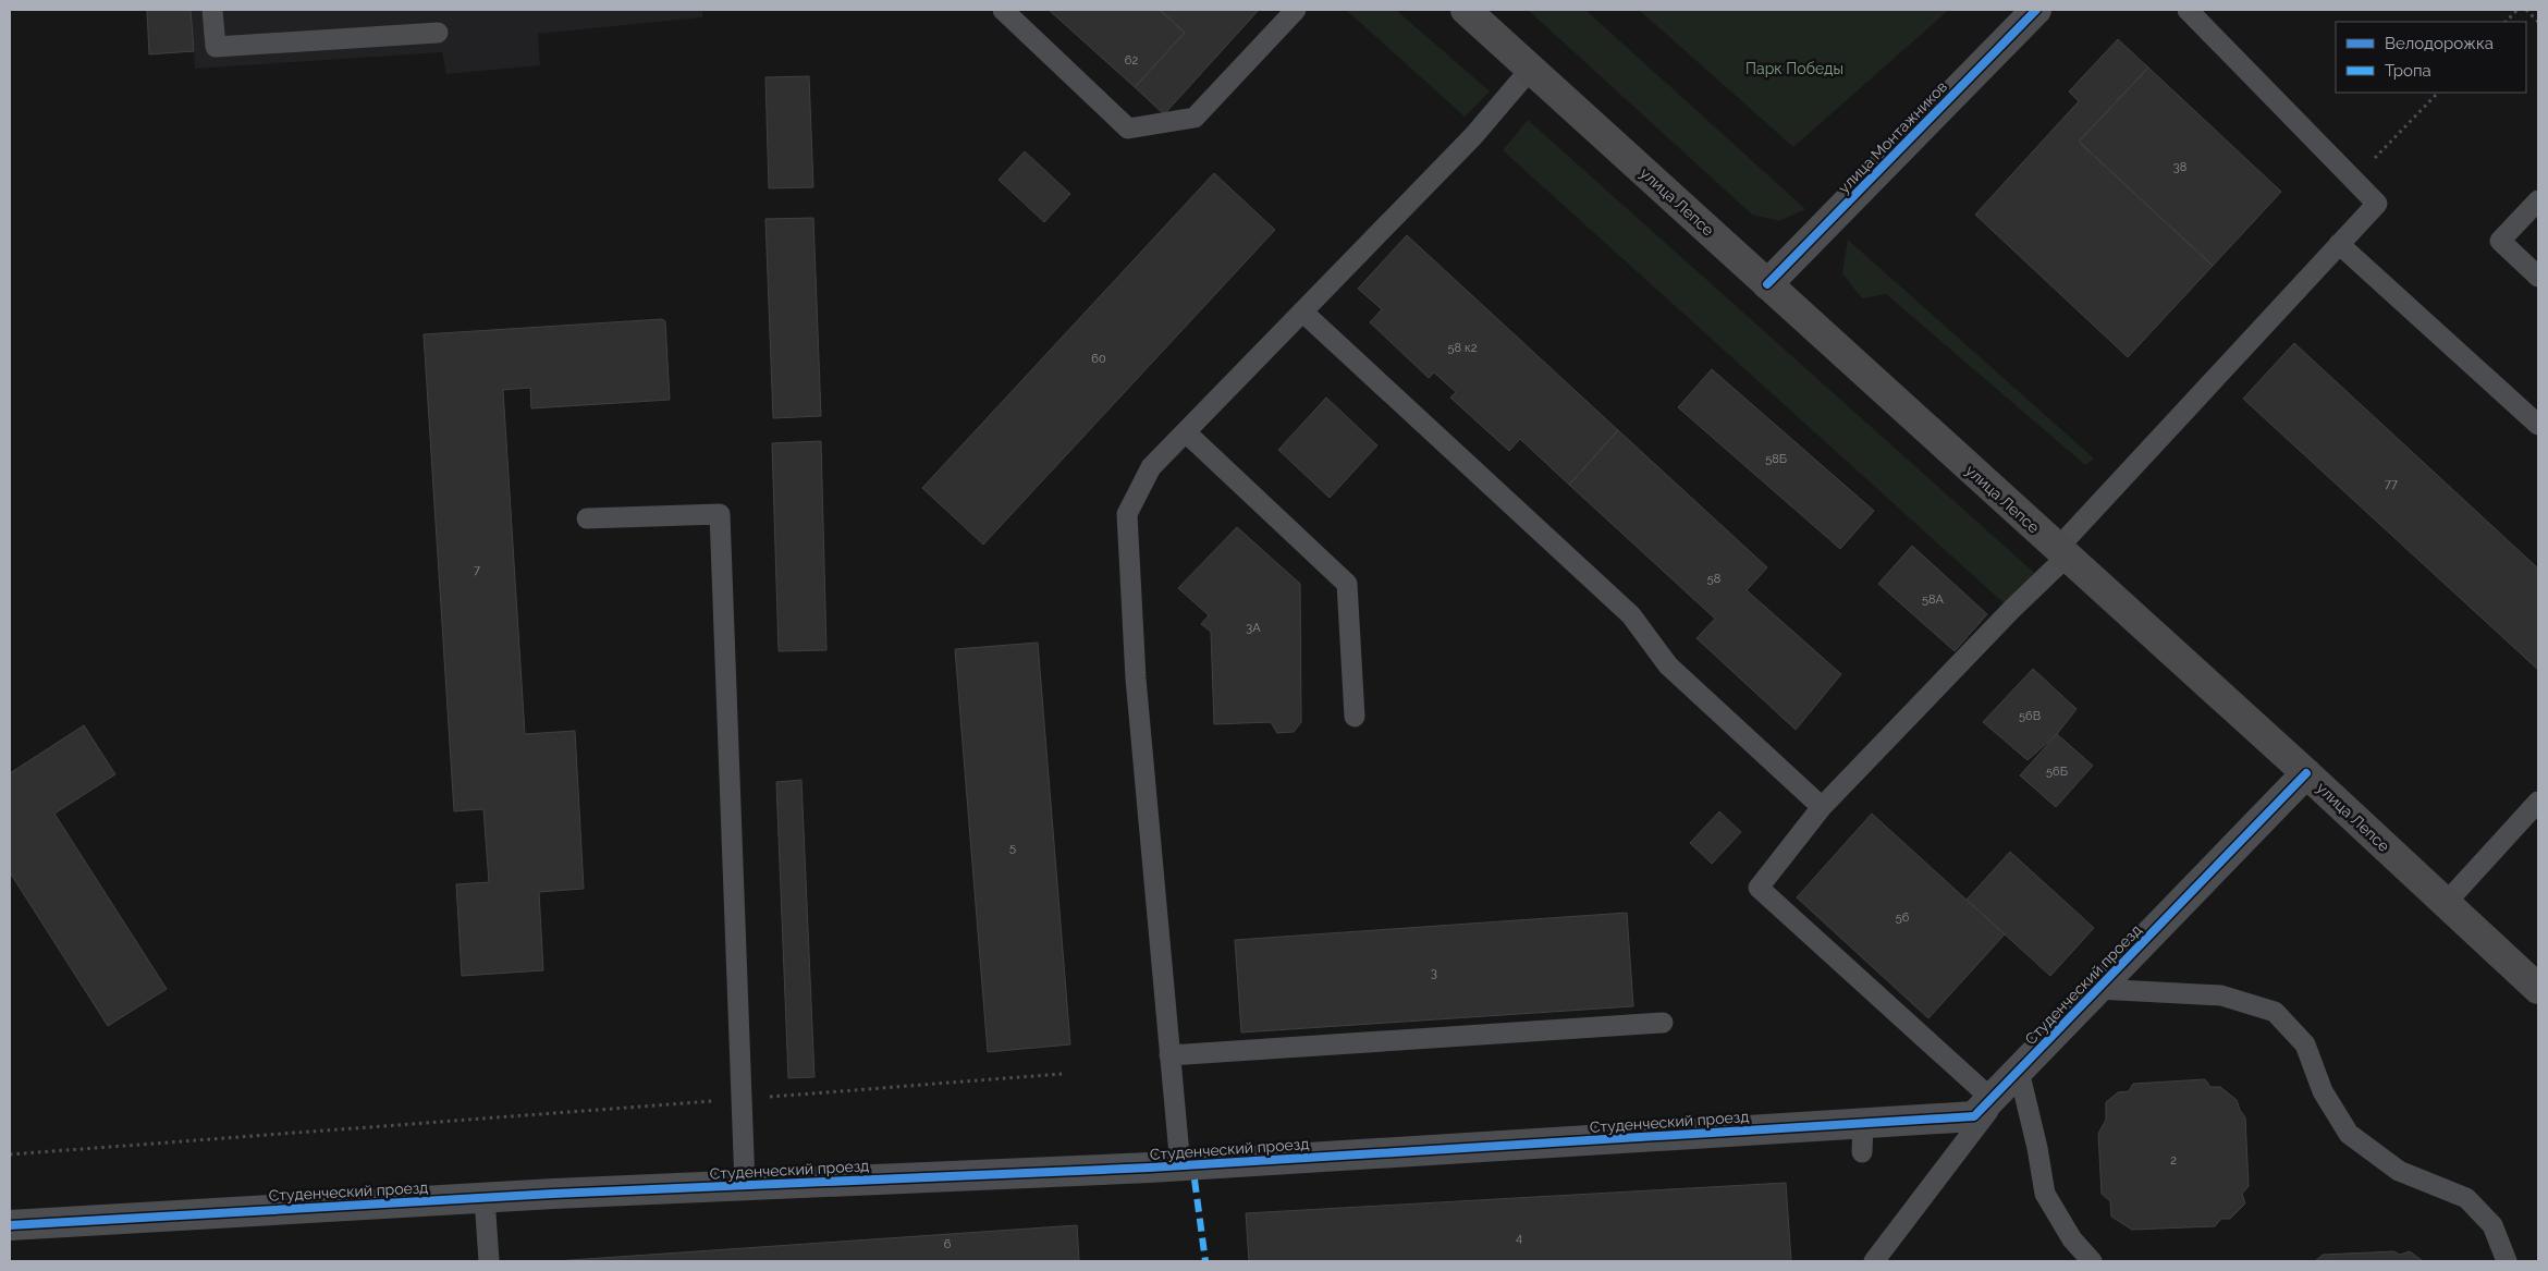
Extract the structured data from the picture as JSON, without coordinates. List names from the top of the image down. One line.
{"streets":{"main road":["улица Лепсе"],"street":["улица Монтажников","Студенческий проезд"]},"crossings":[["улица Монтажников","улица Лепсе"],["улица Лепсе","Студенческий проезд"]],"parks":["Парк Победы"],"house_numbers":["62","38","58 к2","60","58Б","77","7","58","58А","3А","56В","56Б","5","56","3","2","4","6"],"legend":["Велодорожка","Тропа"]}
